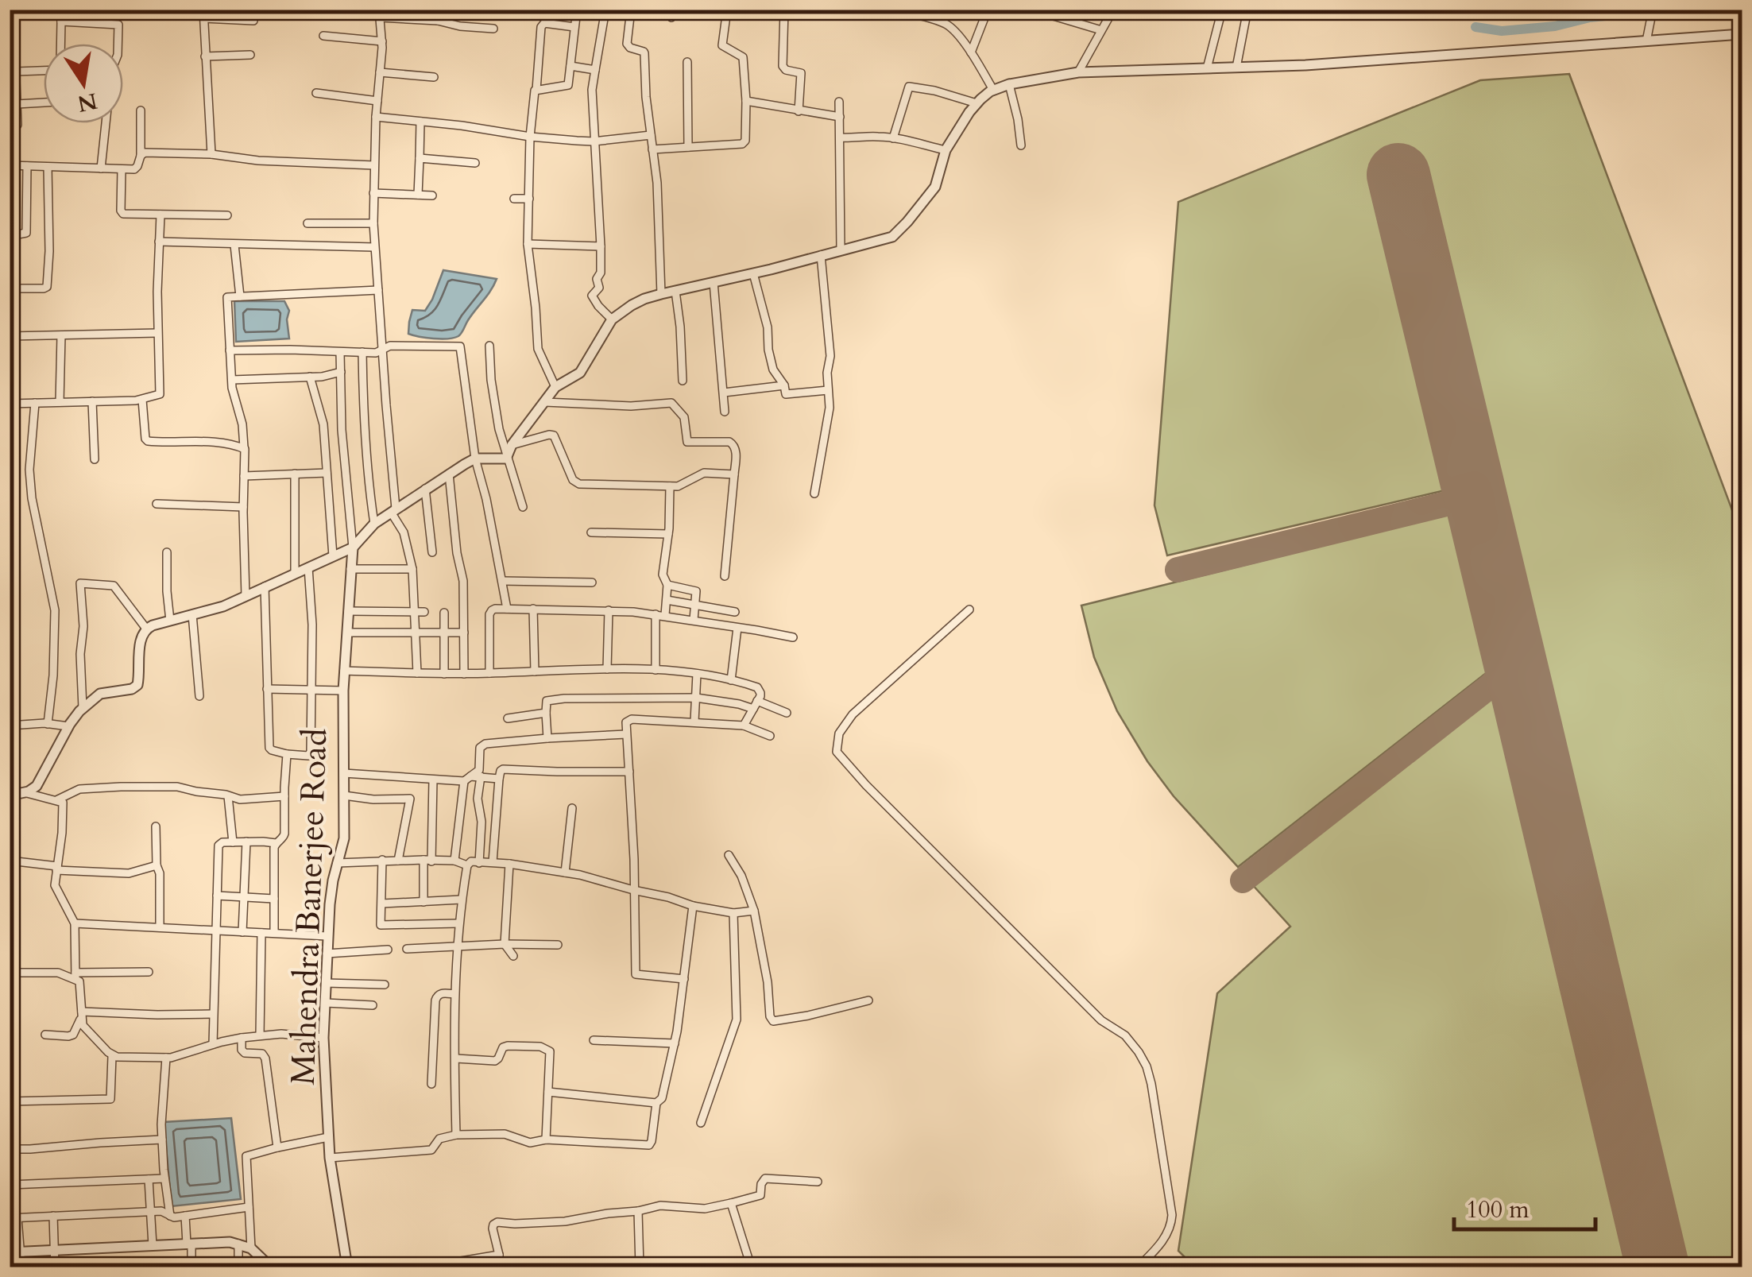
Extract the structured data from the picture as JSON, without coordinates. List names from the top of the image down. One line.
{"streets":{"street":["Mahendra Banerjee Road"]},"scale_bar":"100 m","north":"bottom"}
